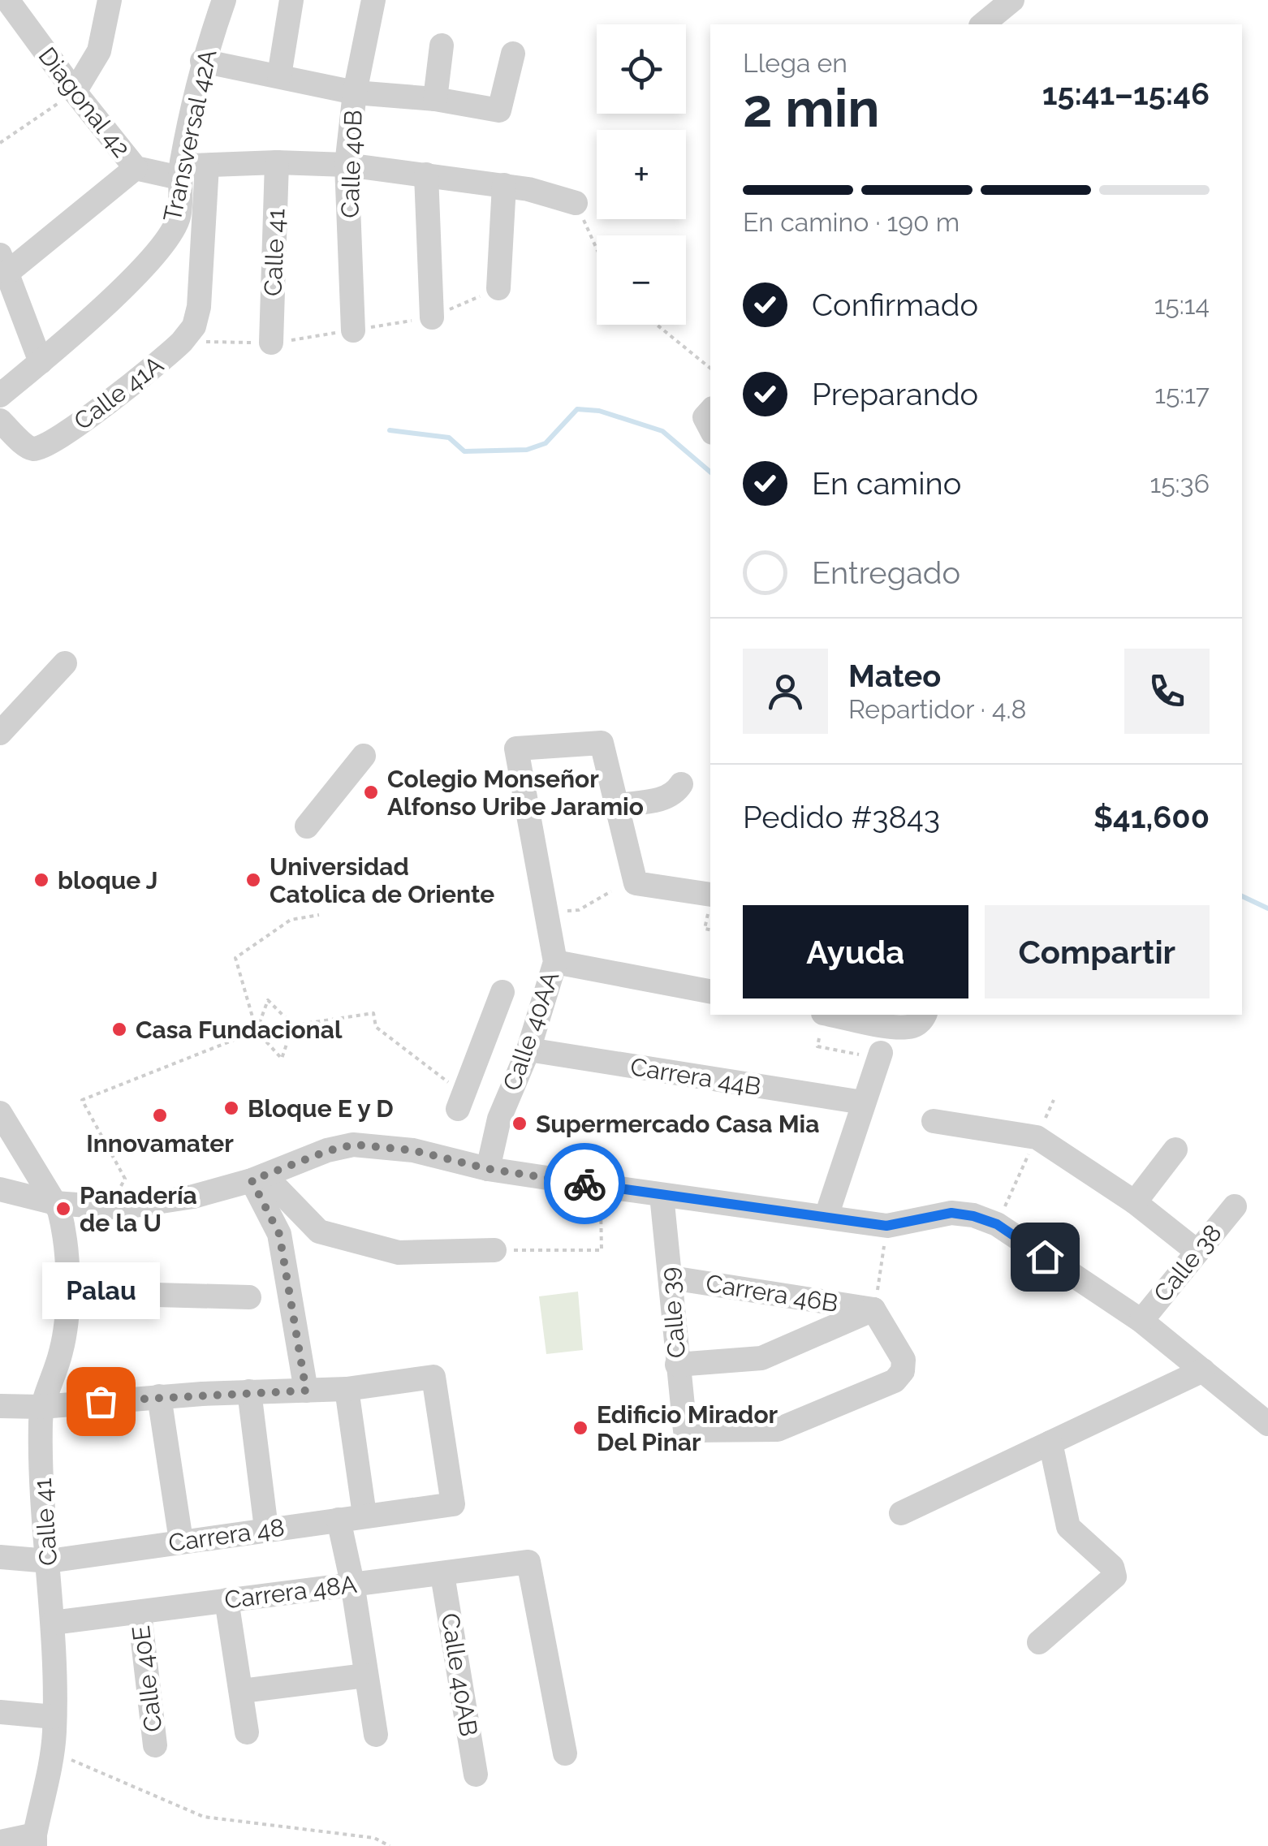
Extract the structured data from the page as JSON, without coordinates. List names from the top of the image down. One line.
{"streets":{"street":["Diagonal 42","Transversal 42A","Calle 40B","Calle 41","Calle 41A","Calle 40AA","Carrera 44B","Calle 38","Carrera 46B","Calle 39","Carrera 48","Carrera 48A","Calle 40AB","Calle 40E"]},"crossings":[["Diagonal 42","Transversal 42A"],["Diagonal 42","Calle 40B"],["Diagonal 42","Calle 41"],["Transversal 42A","Calle 41A"],["Calle 41","Carrera 48"],["Calle 41","Carrera 48A"],["Calle 40AA","Carrera 44B"],["Carrera 46B","Calle 39"],["Carrera 48A","Calle 40AB"],["Carrera 48A","Calle 40E"]],"places":["Colegio Monseñor Alfonso Uribe Jaramio","bloque J","Universidad Catolica de Oriente","Casa Fundacional","Bloque E y D","Innovamater","Supermercado Casa Mia","Panadería de la U","Palau","Edificio Mirador Del Pinar"],"page":{"map_buttons":["+","−"],"heading":["2 min","Llega en","15:41–15:46"],"panel":["Mateo","Repartidor · 4.8","Pedido #3843","$41,600"],"bar":"En camino · 190 m","list":[["Confirmado","15:14"],["Preparando","15:17"],["En camino","15:36"],"Entregado"],"buttons":["Ayuda","Compartir"],"bubble":"Palau"}}
